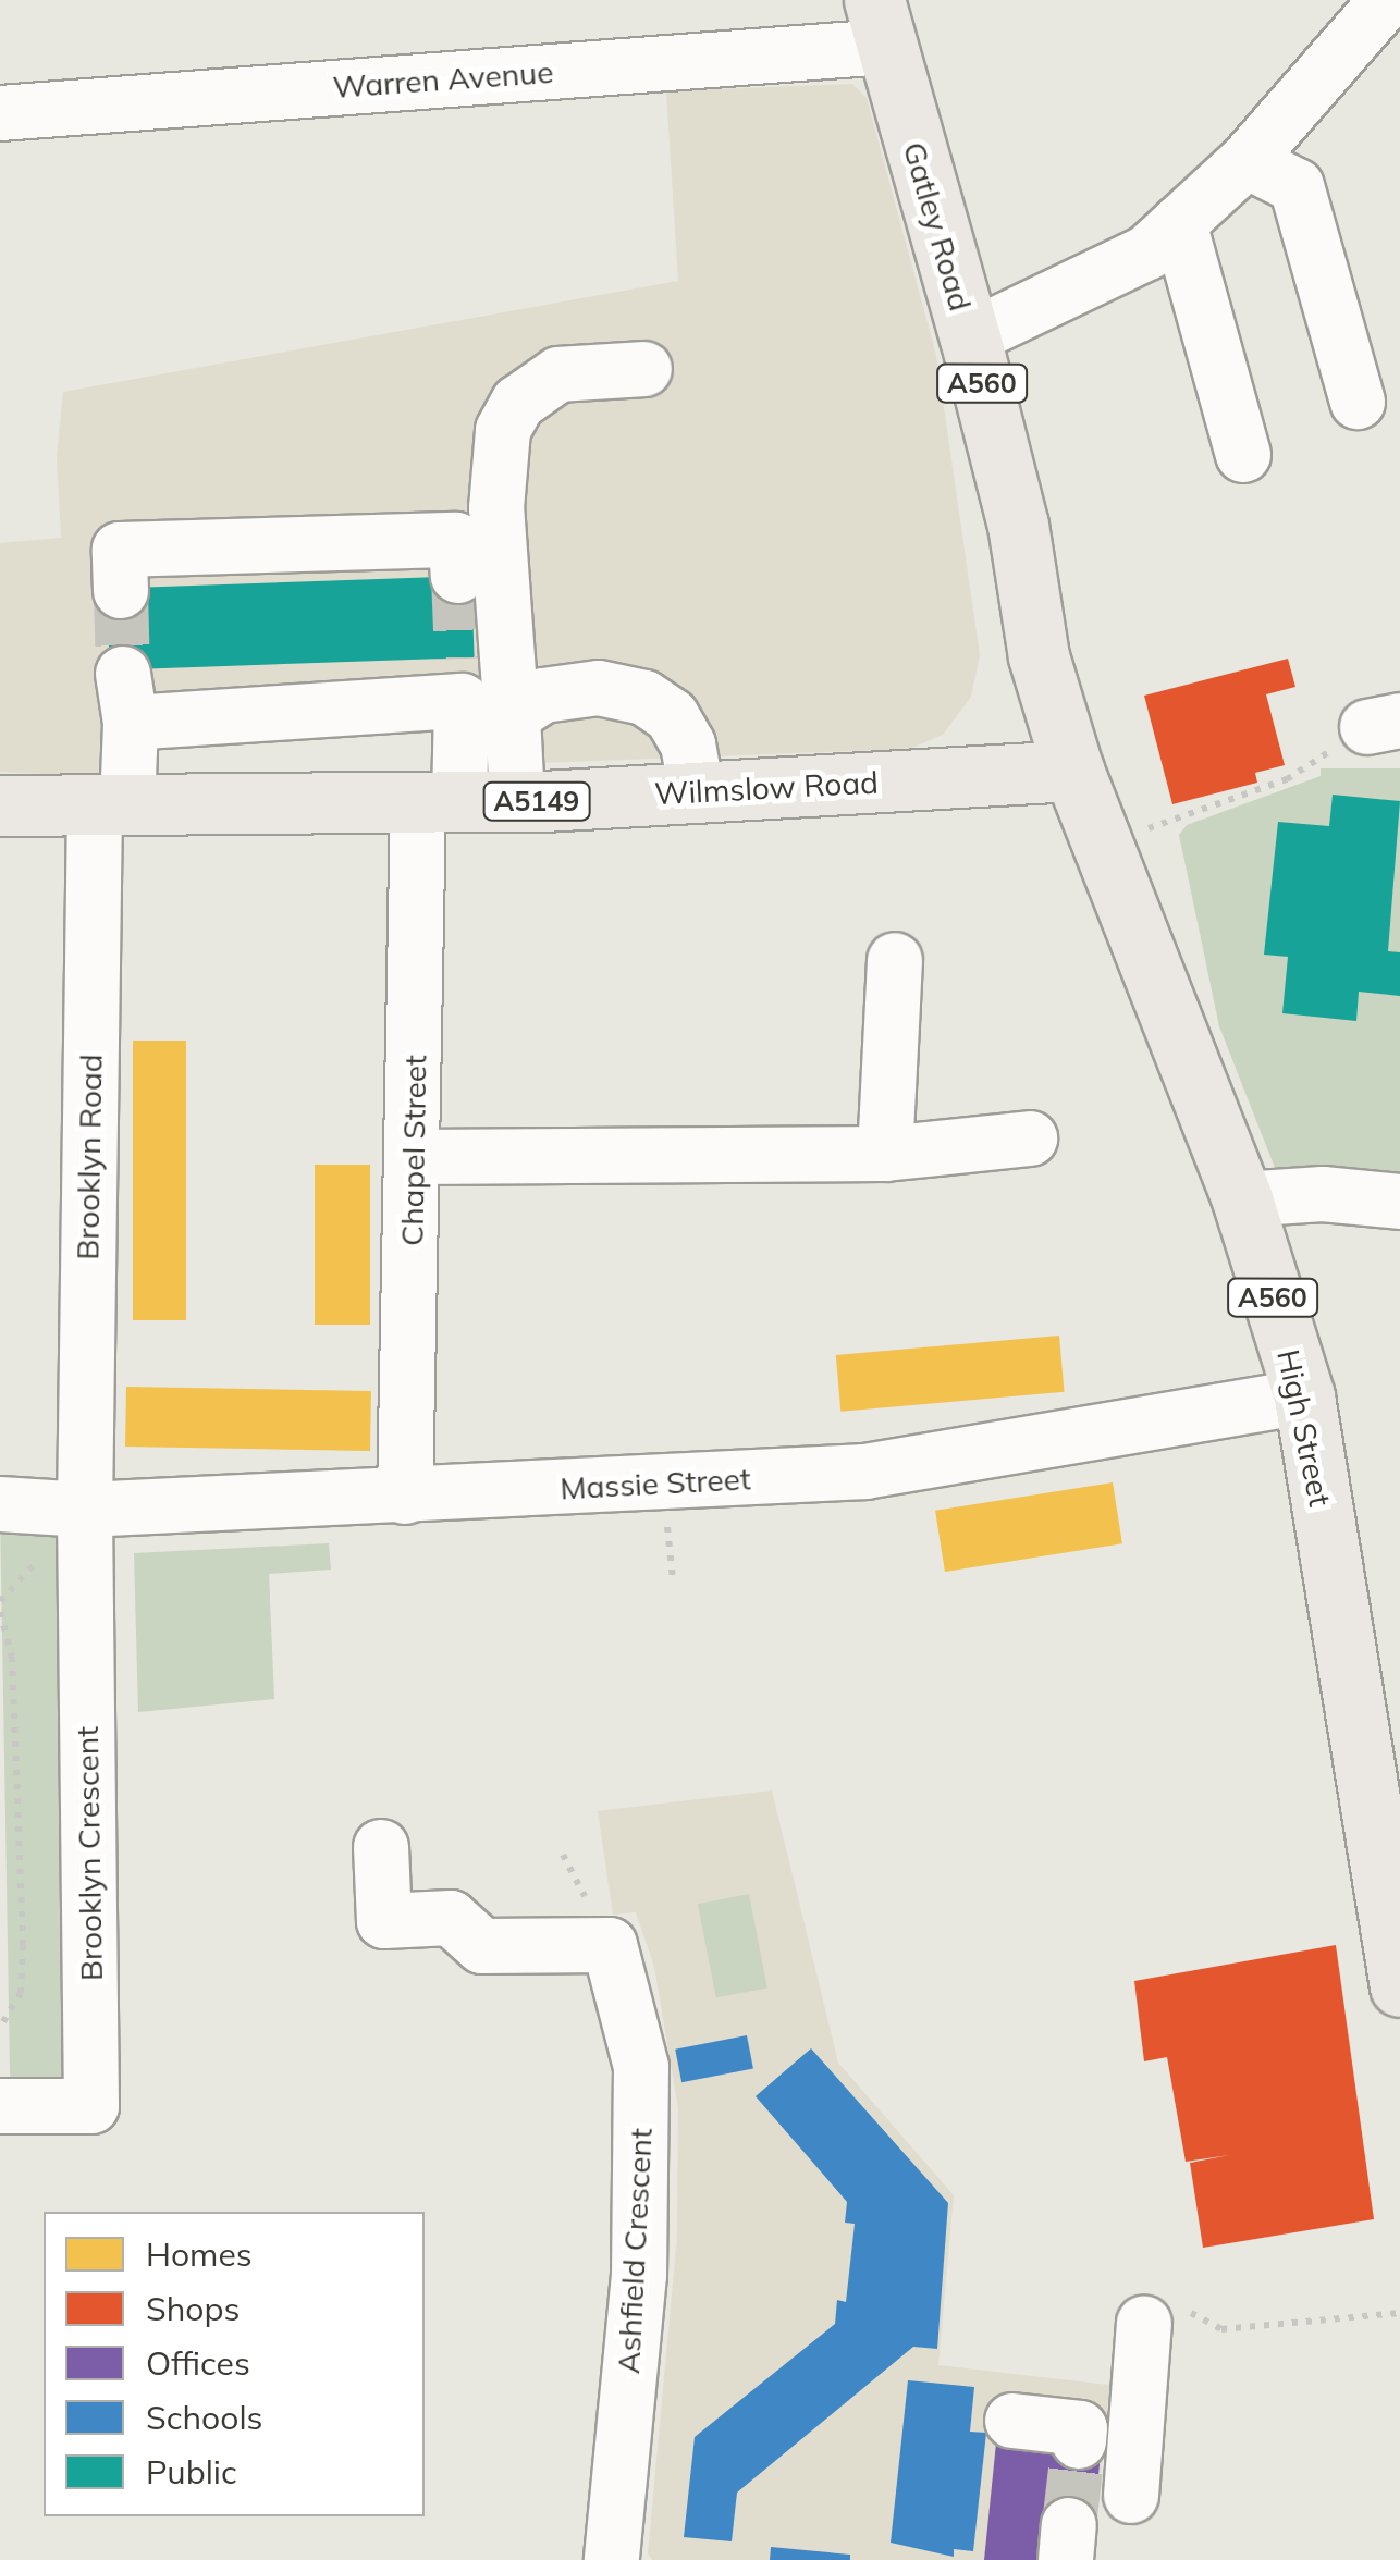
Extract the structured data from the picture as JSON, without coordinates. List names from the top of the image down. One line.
{"streets":{"main road":["Gatley Road","A560","Wilmslow Road","A5149","High Street"],"street":["Warren Avenue","Chapel Street","Brooklyn Road","Massie Street","Brooklyn Crescent","Ashfield Crescent"]},"crossings":[["Warren Avenue","Gatley Road"],["Gatley Road","Wilmslow Road"],["Gatley Road","High Street"],["Wilmslow Road","Chapel Street"],["Wilmslow Road","Brooklyn Road"],["Wilmslow Road","High Street"],["Chapel Street","Massie Street"],["Brooklyn Road","Massie Street"],["Brooklyn Road","Brooklyn Crescent"],["High Street","Massie Street"],["Massie Street","Brooklyn Crescent"]],"legend":["Homes","Shops","Offices","Schools","Public"]}
